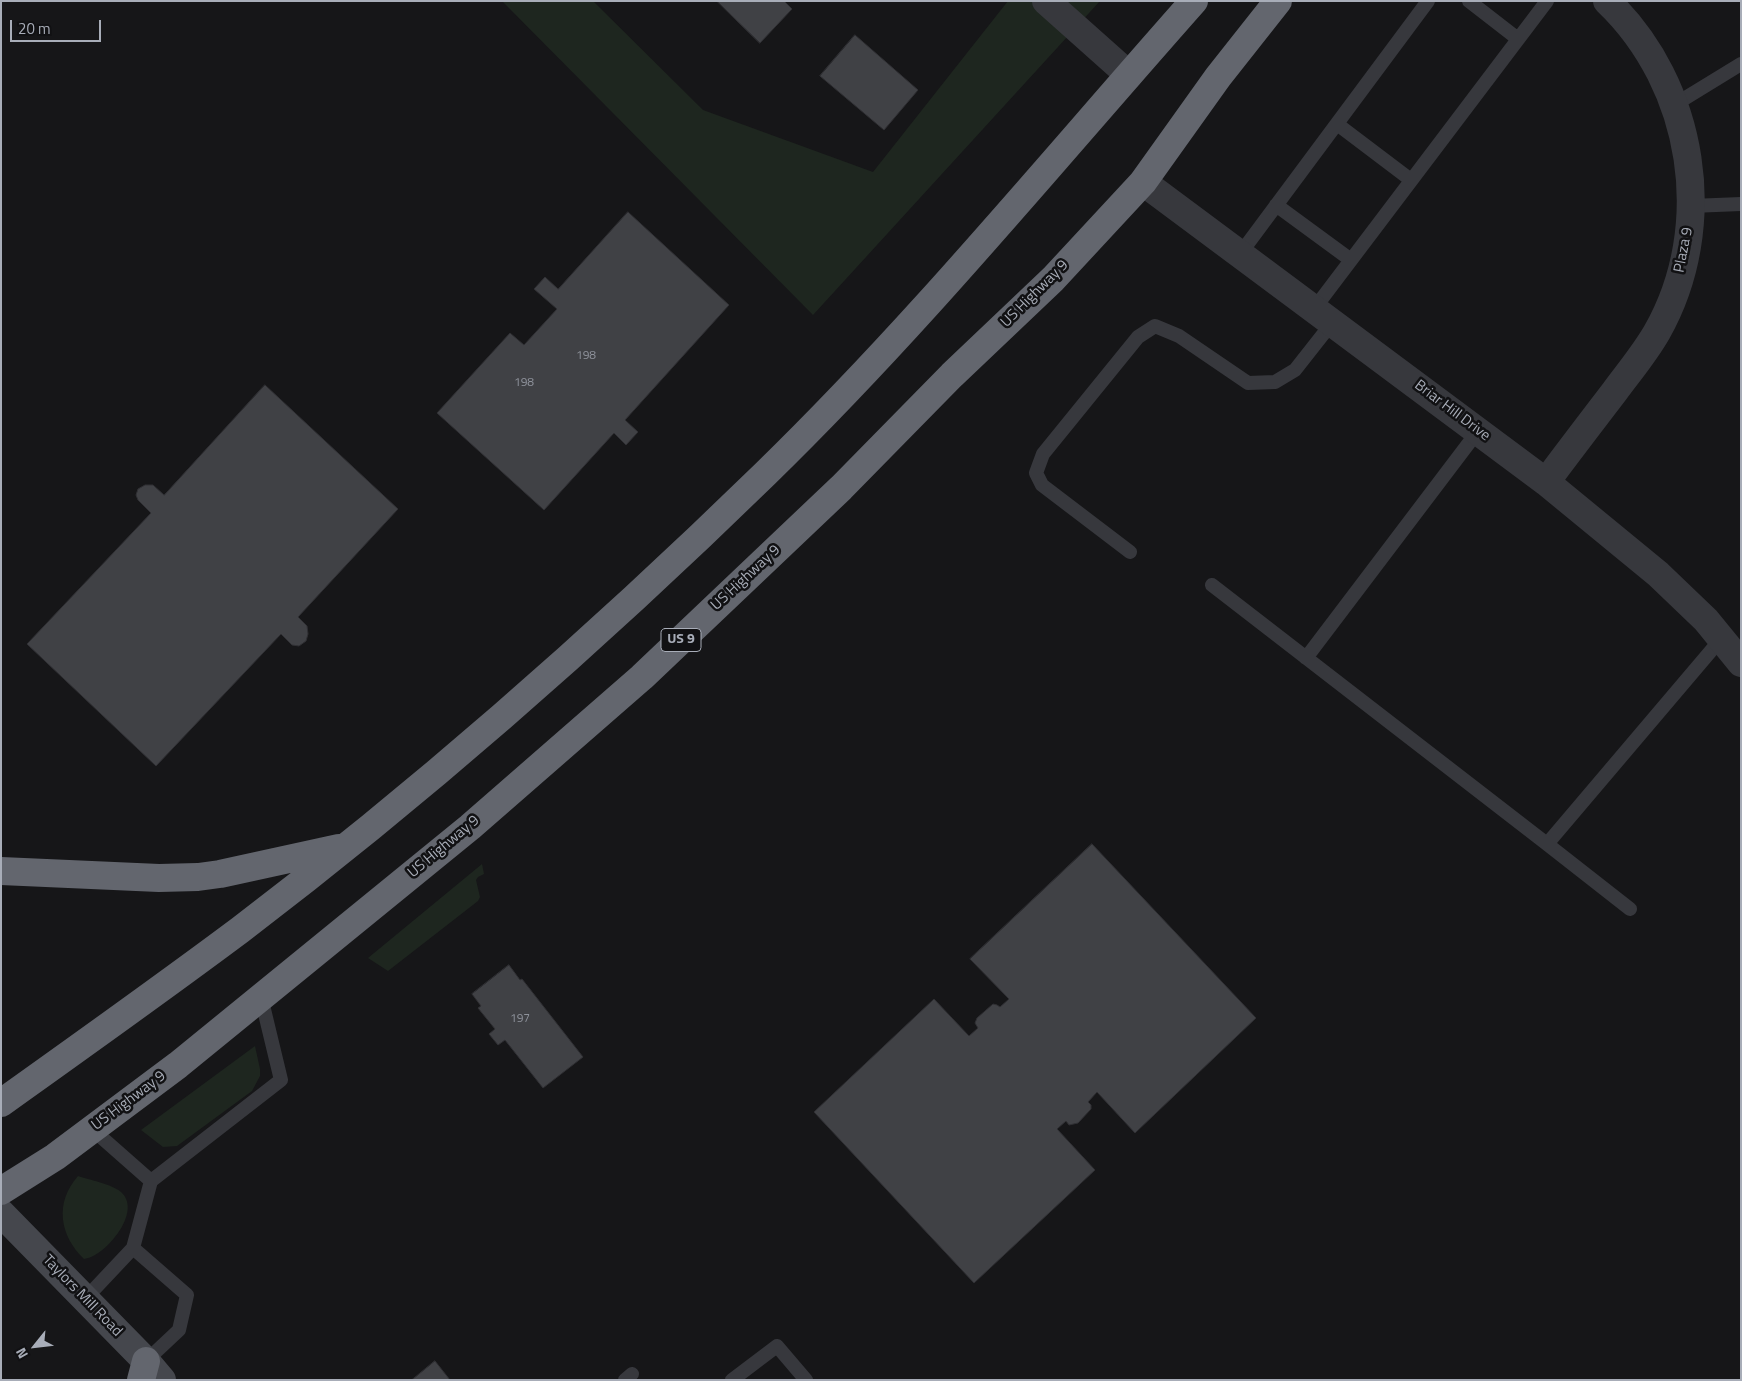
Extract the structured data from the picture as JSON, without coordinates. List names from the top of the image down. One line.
{"streets":{"highway":["US Highway 9","US 9"],"street":["Plaza 9","Briar Hill Drive","Taylors Mill Road"]},"crossings":[["Plaza 9","Briar Hill Drive"],["US Highway 9","Briar Hill Drive"]],"house_numbers":["198","198","197"],"scale_bar":"20 m","north":"bottom left"}
